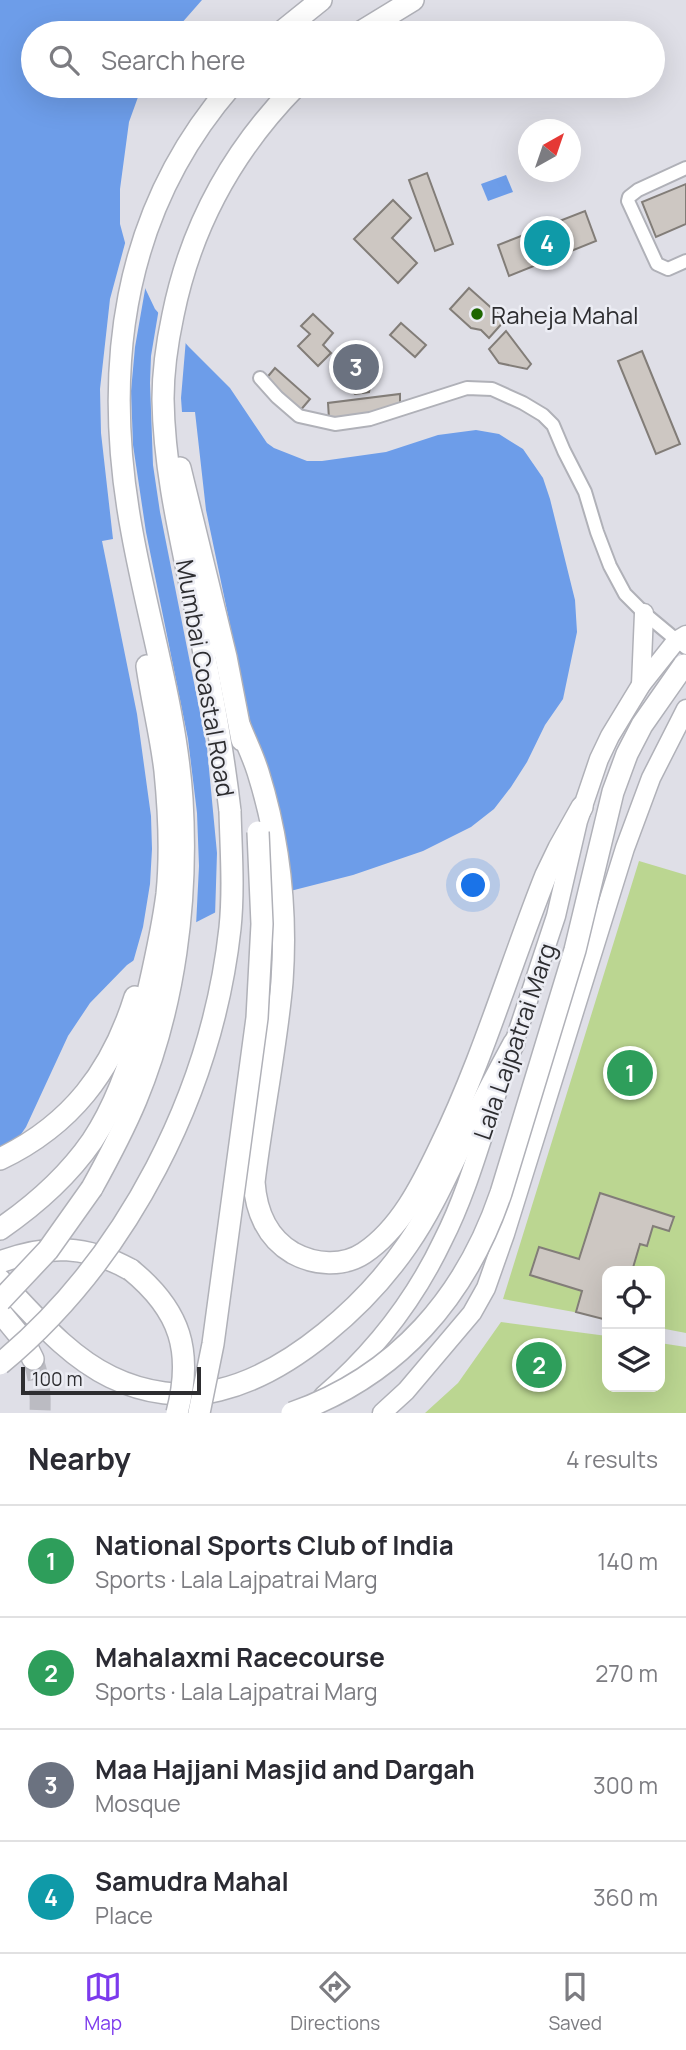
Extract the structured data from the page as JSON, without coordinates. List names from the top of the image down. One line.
{"streets":{"highway":["Mumbai Coastal Road"],"main road":["Lala Lajpatrai Marg"]},"places":["Raheja Mahal"],"scale_bar":"100 m","north":"top right","page":{"search":"Search here","pins":["4","3","1","2"],"scale":"100 m","heading":["Nearby","4 results"],"list":[{"mark":"1","name":"National Sports Club of India","note":"Sports · Lala Lajpatrai Marg","value":"140 m"},{"mark":"2","name":"Mahalaxmi Racecourse","note":"Sports · Lala Lajpatrai Marg","value":"270 m"},{"mark":"3","name":"Maa Hajjani Masjid and Dargah","note":"Mosque","value":"300 m"},{"mark":"4","name":"Samudra Mahal","note":"Place","value":"360 m"}],"nav":["Map","Directions","Saved"]}}
